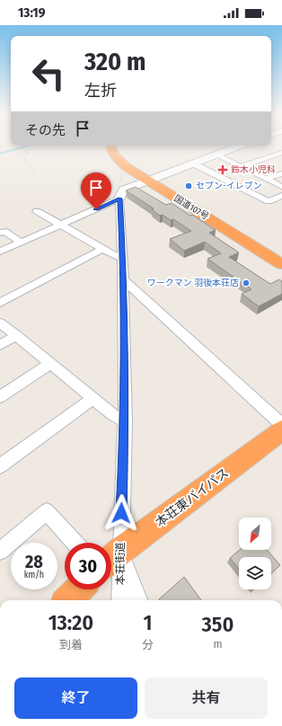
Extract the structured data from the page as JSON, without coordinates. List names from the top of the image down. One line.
{"streets":{"highway":["国道107号","本荘東バイパス"],"street":["本荘街道"]},"crossings":[["本荘東バイパス","本荘街道"]],"places":{"health":["鈴木小児科"],"other":["セブン-イレブン","ワークマン 羽後本荘店"]},"north":"bottom left","page":{"status":"13:19","turn":["320 m","左折"],"then":"その先","speed":"28 km/h","limit":"30","eta":["13:20","到着","1","分","350","m"],"buttons":["終了","共有"]}}
